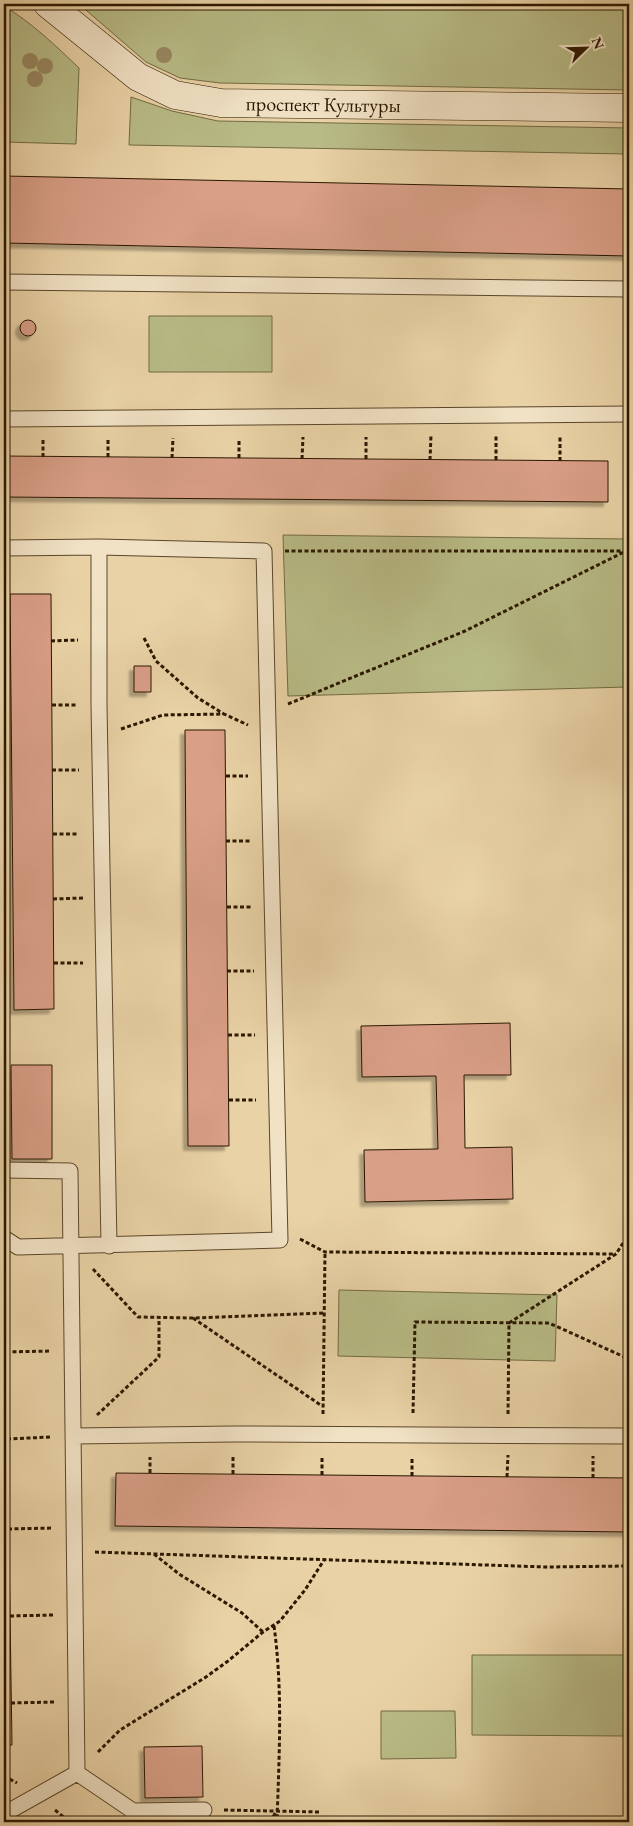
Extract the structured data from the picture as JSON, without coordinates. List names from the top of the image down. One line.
{"streets":{"street":["проспект Культуры"]},"north":"top right"}
